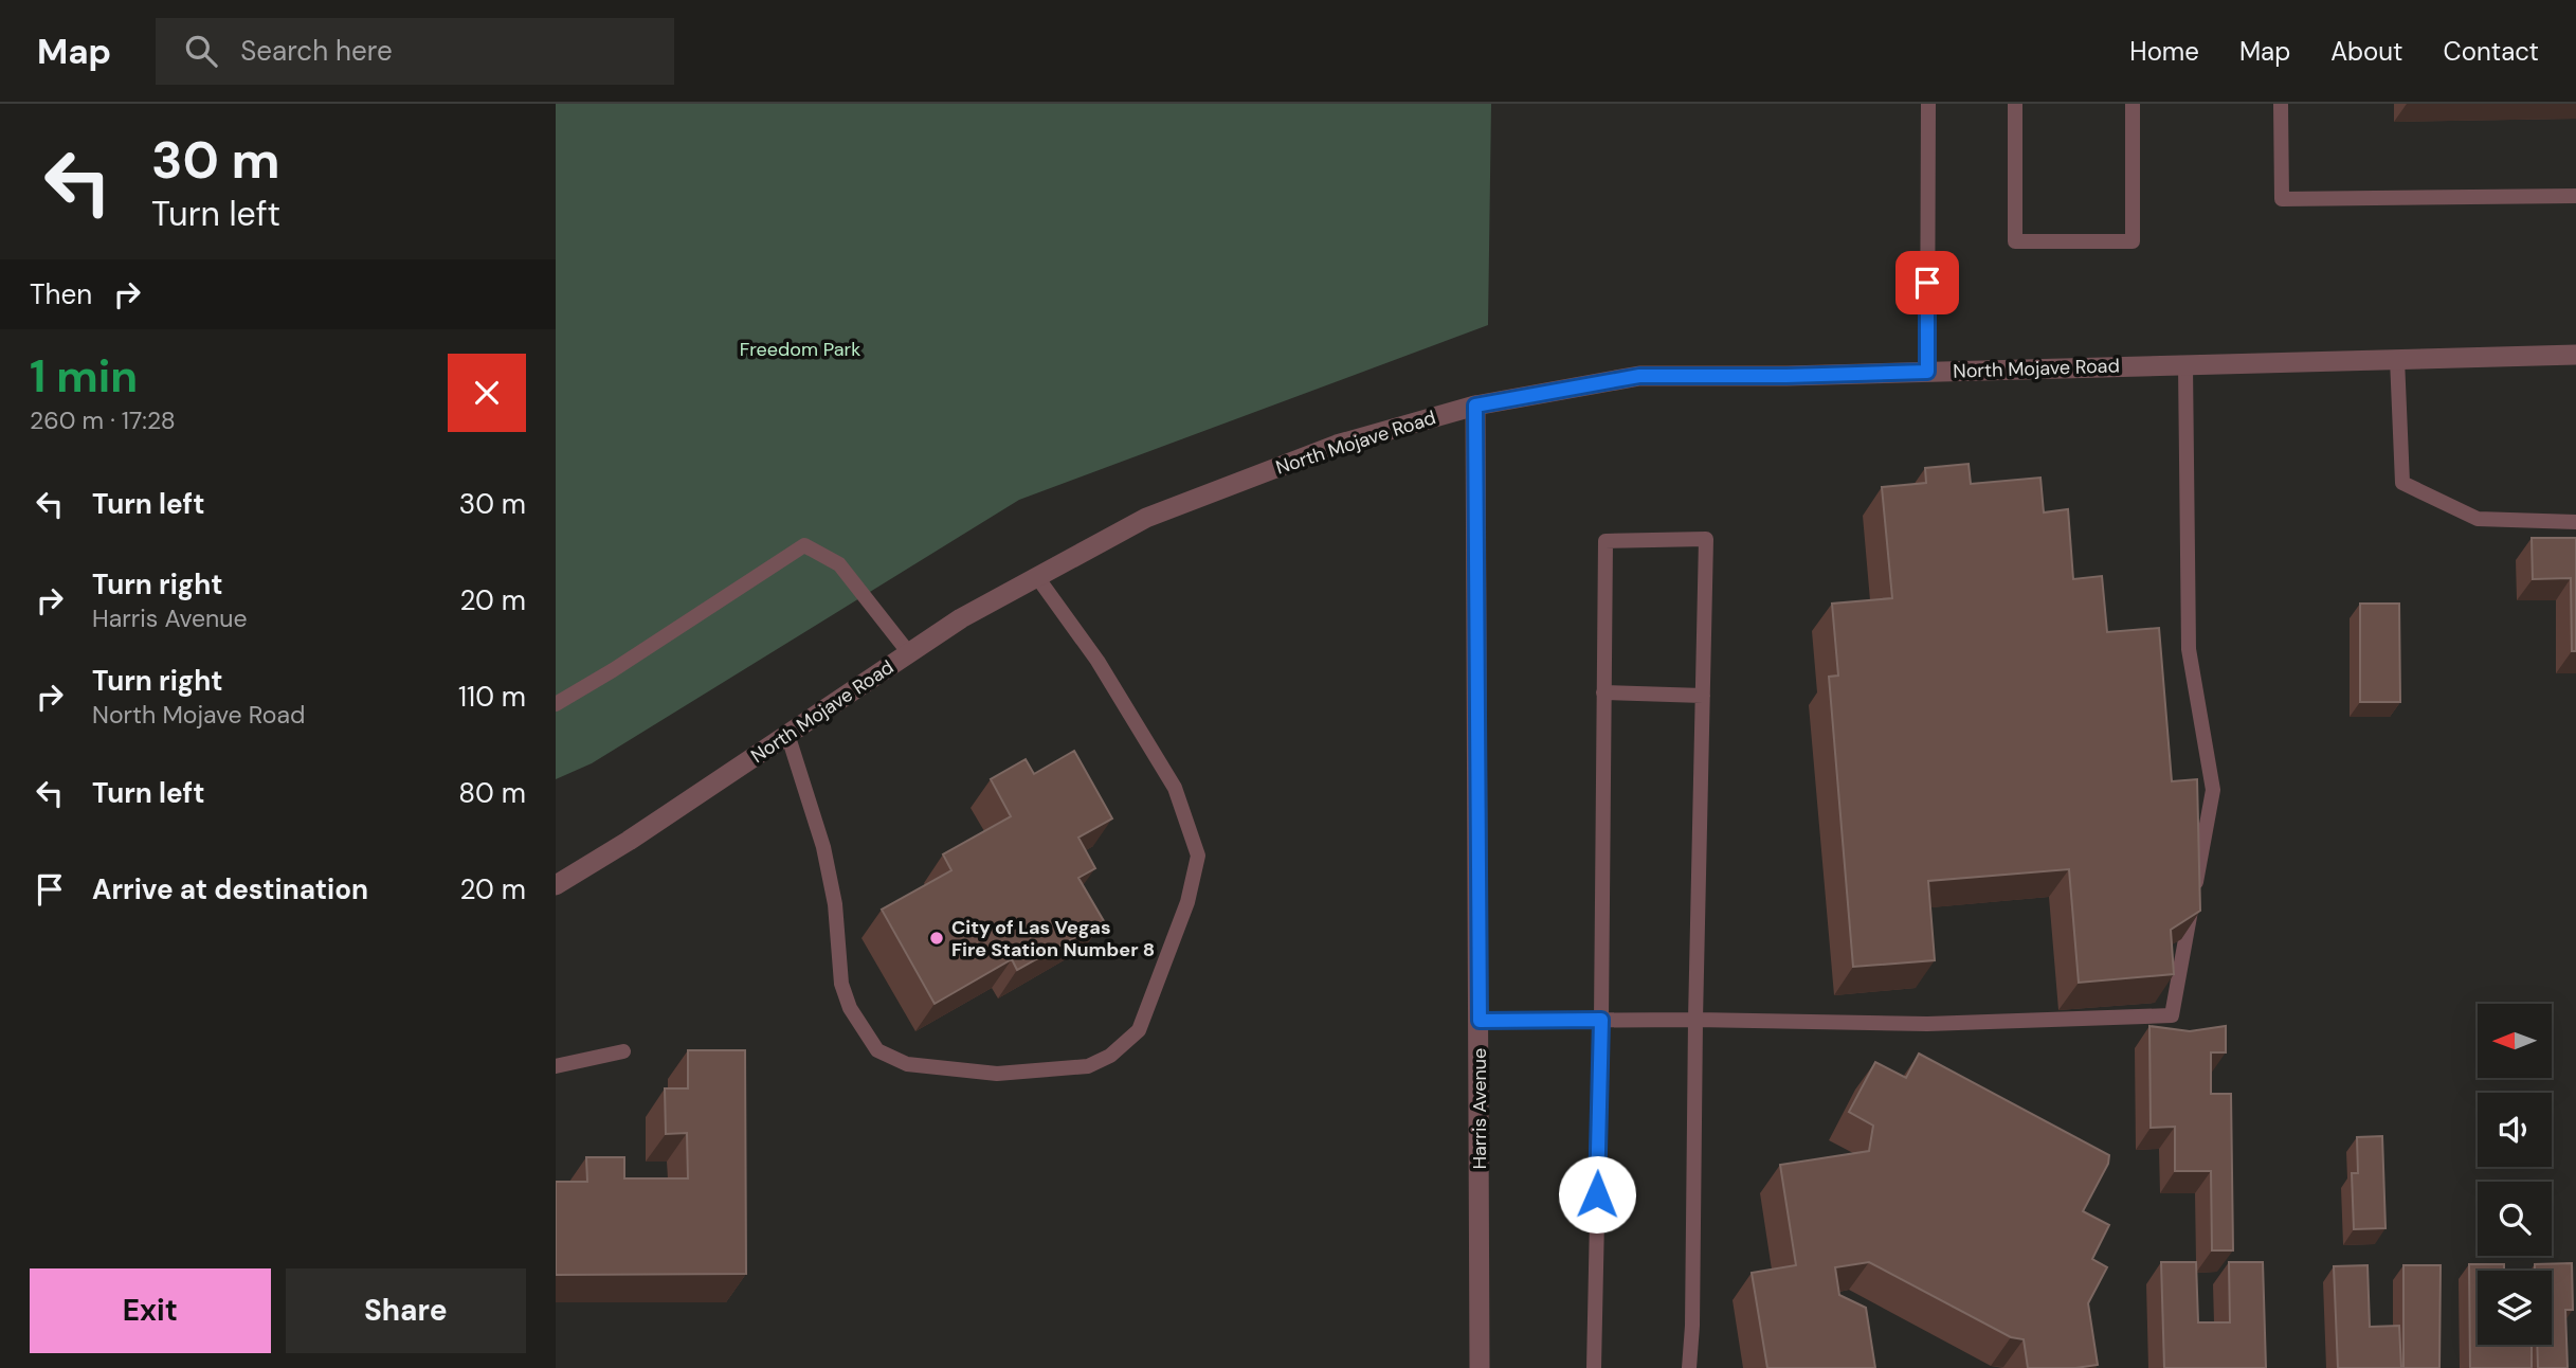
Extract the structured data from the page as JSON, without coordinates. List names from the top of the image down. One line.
{"streets":{"street":["North Mojave Road","Harris Avenue"]},"crossings":[["North Mojave Road","Harris Avenue"]],"parks":["Freedom Park"],"places":["City of Las Vegas Fire Station Number 8"],"north":"left","page":{"header":"Map","search":"Search here","nav":["Home","Map","About","Contact"],"turn":["30 m","Turn left"],"then":"Then","heading":["1 min","260 m · 17:28"],"list":[{"name":"Turn left","value":"30 m"},{"name":"Turn right","note":"Harris Avenue","value":"20 m"},{"name":"Turn right","note":"North Mojave Road","value":"110 m"},{"name":"Turn left","value":"80 m"},{"name":"Arrive at destination","value":"20 m"}],"buttons":["Exit","Share"]}}
